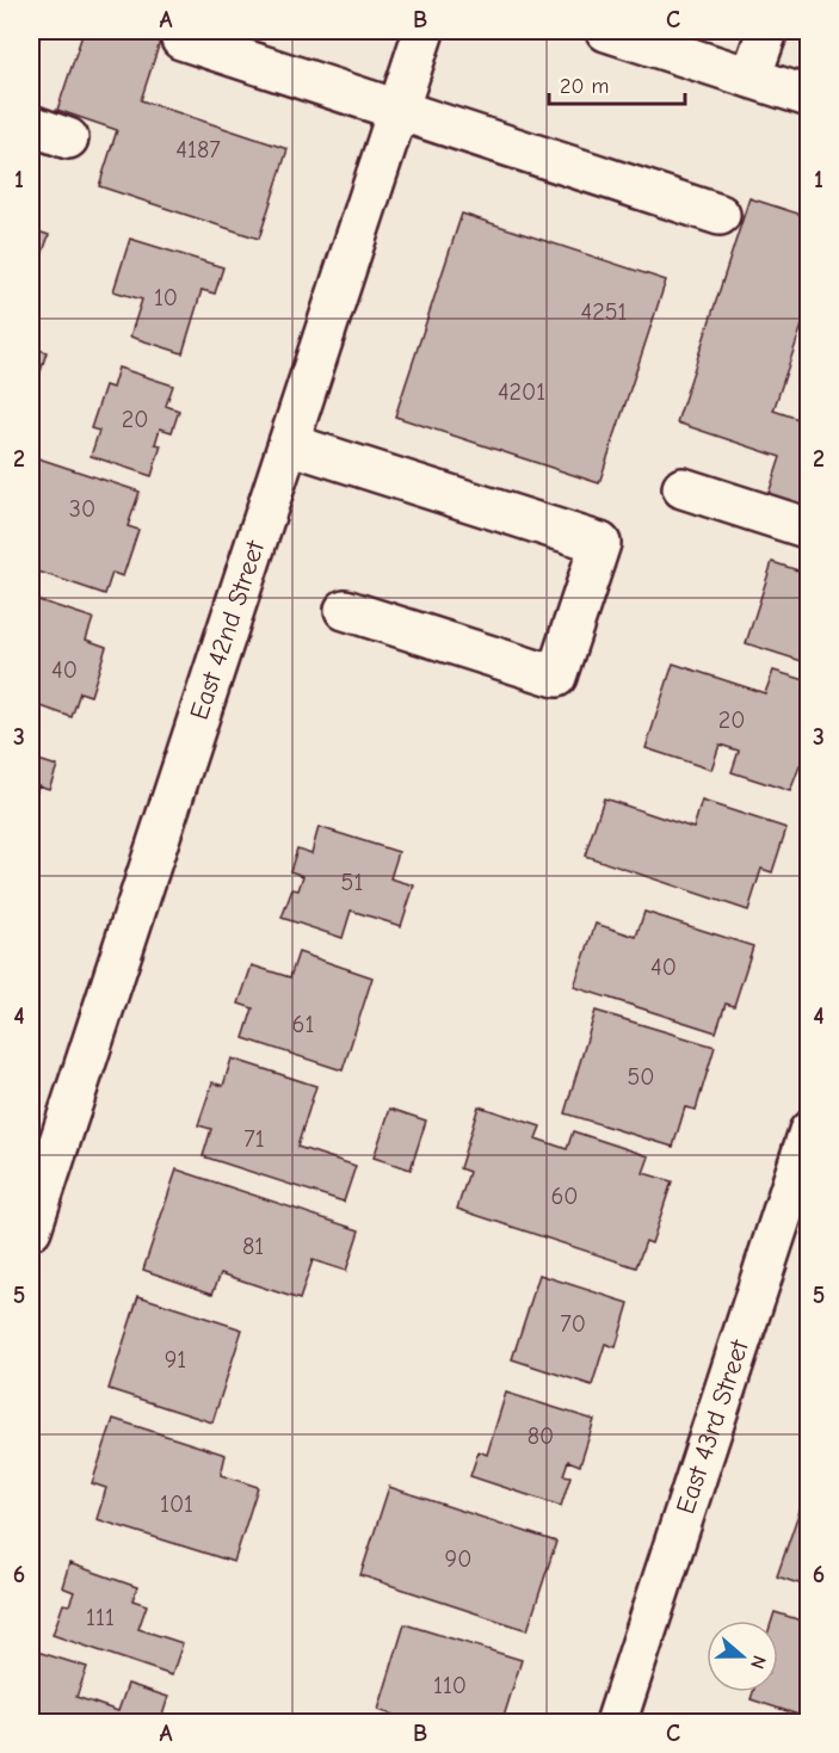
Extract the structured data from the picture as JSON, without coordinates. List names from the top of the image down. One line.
{"streets":{"street":["East 42nd Street","East 43rd Street"]},"house_numbers":["4187","10","4251","4201","20","30","40","20","51","40","61","50","71","60","81","70","91","80","101","90","111","110"],"scale_bar":"20 m","north":"right","grid":{"columns":["A","B","C"],"rows":["1","2","3","4","5","6"]}}
